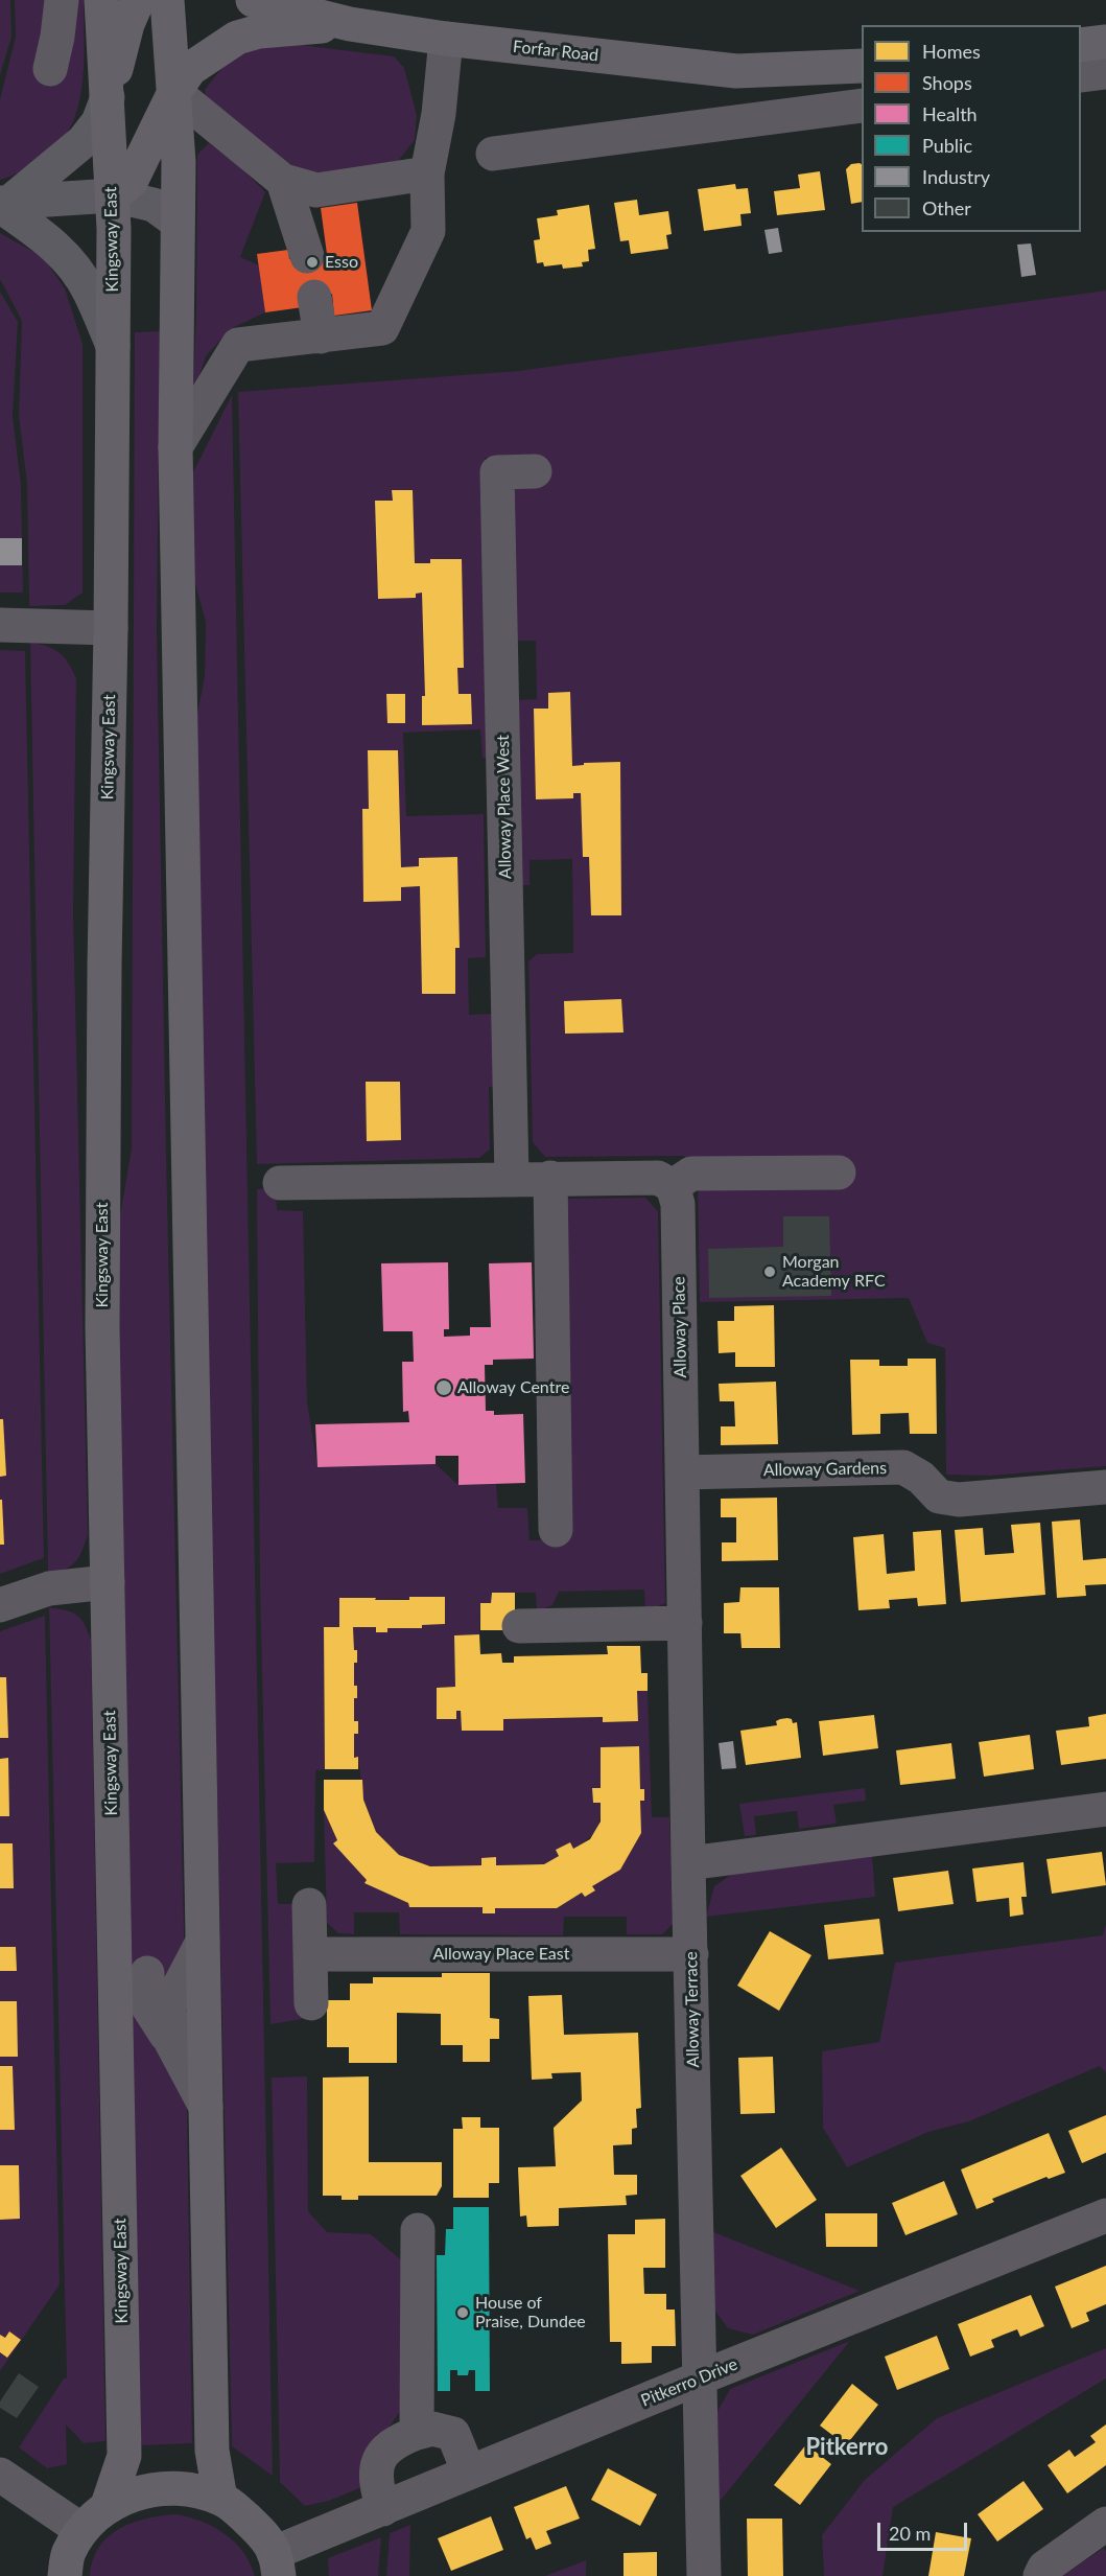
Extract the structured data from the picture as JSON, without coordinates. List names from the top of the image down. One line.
{"streets":{"highway":["Forfar Road","Kingsway East"],"street":["Alloway Place West","Alloway Place","Alloway Gardens","Alloway Place East","Alloway Terrace","Pitkerro Drive"]},"crossings":[["Alloway Place","Alloway Gardens"],["Alloway Place","Alloway Terrace"],["Alloway Place East","Alloway Terrace"],["Alloway Terrace","Pitkerro Drive"]],"districts":["Pitkerro"],"places":["Esso","Morgan Academy RFC","Alloway Centre","House of Praise, Dundee"],"legend":["Homes","Shops","Health","Public","Industry","Other"],"scale_bar":"20 m"}
